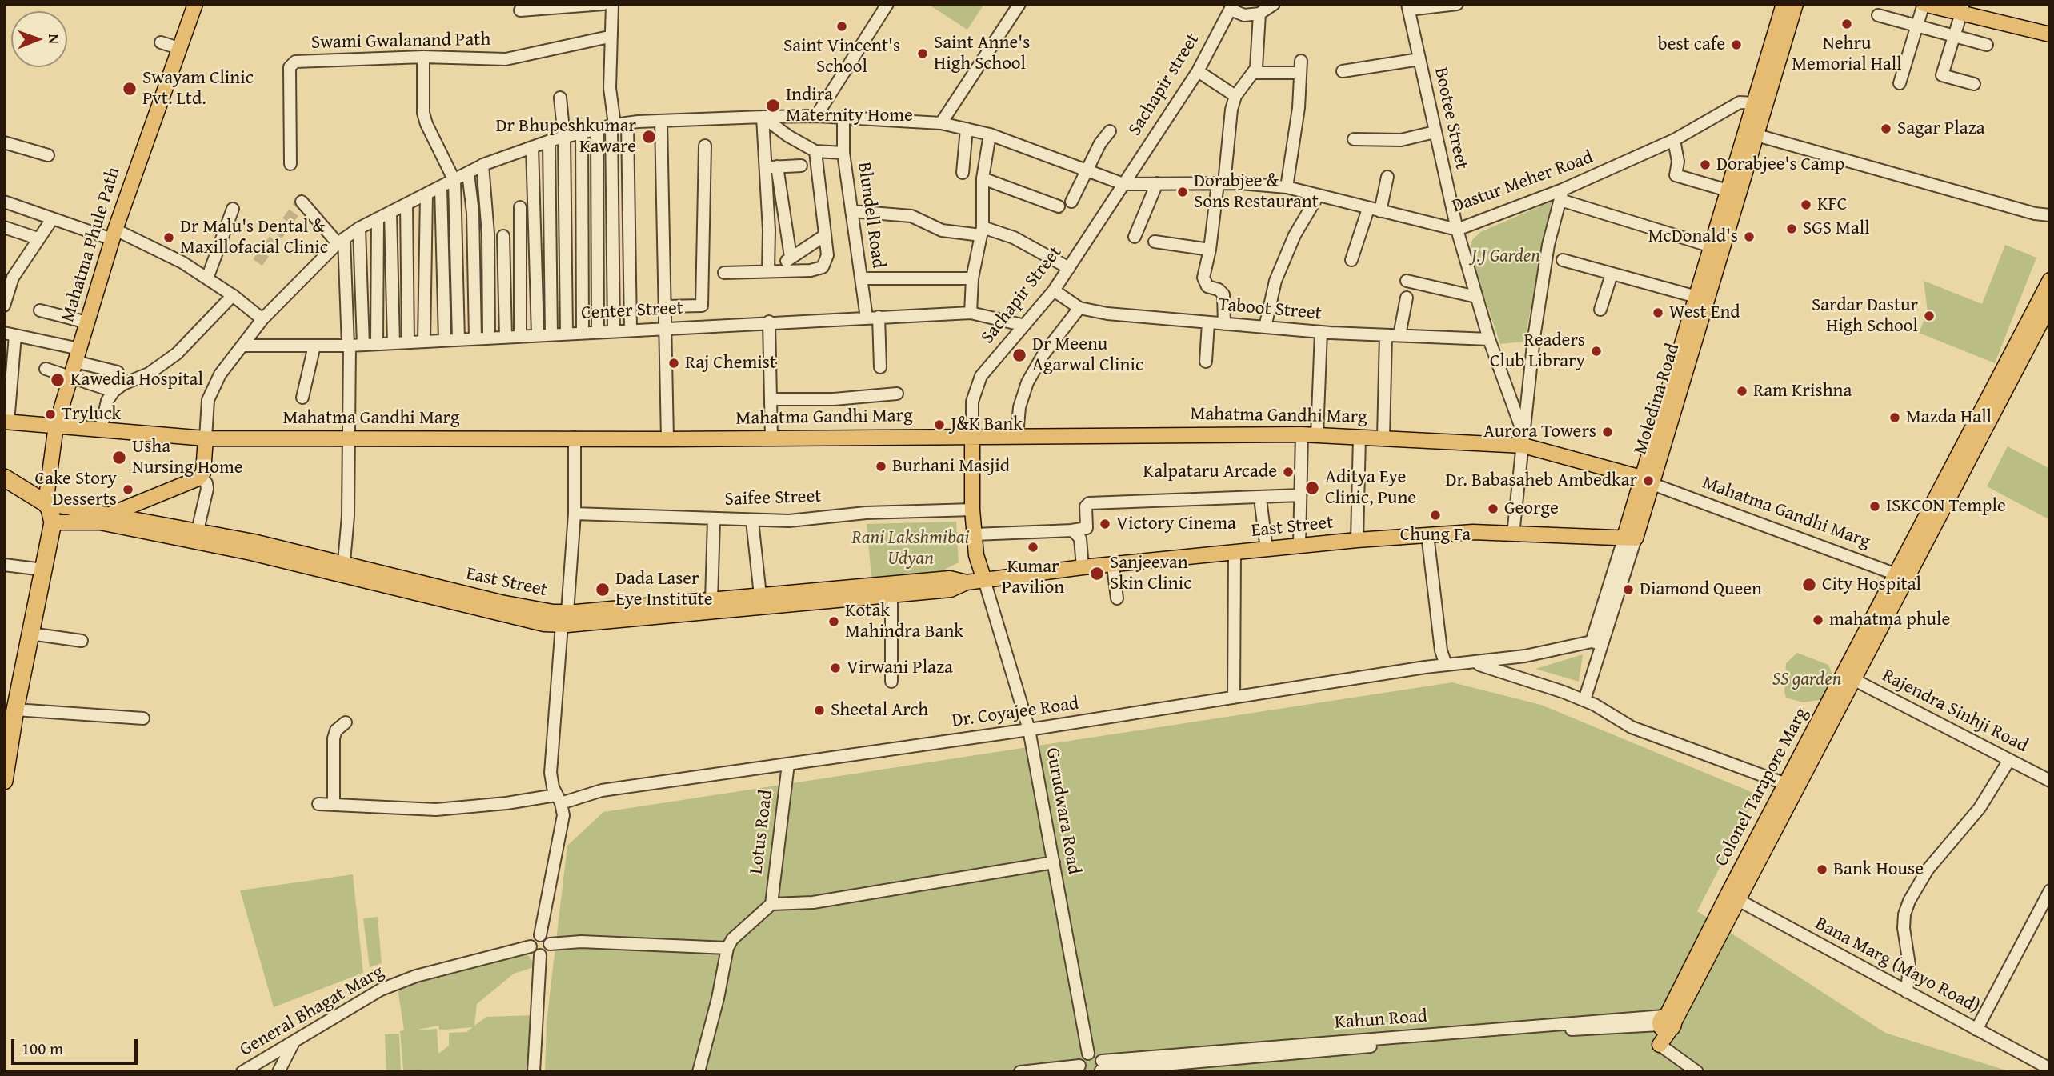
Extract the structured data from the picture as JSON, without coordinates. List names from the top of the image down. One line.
{"streets":{"main road":["Mahatma Phule Path","Moledina Road","Mahatma Gandhi Marg","East Street","Colonel Tarapore Marg"],"street":["Swami Gwalanand Path","Sachapir street","Bootee Street","Dastur Meher Road","Blundell Road","Sachapir Street","Taboot Street","Center Street","Saifee Street","Rajendra Sinhji Road","Dr. Coyajee Road","Gurudwara Road","Lotus Road","Bana Marg (Mayo Road)","General Bhagat Marg","Kahun Road"]},"crossings":[["Sachapir street","Dastur Meher Road"],["Sachapir street","Sachapir Street"],["Bootee Street","Dastur Meher Road"],["Bootee Street","Taboot Street"],["Bootee Street","Mahatma Gandhi Marg"],["Dastur Meher Road","Sachapir Street"],["Dastur Meher Road","Moledina Road"],["Blundell Road","Sachapir Street"],["Blundell Road","Center Street"],["Mahatma Phule Path","Mahatma Gandhi Marg"],["Mahatma Phule Path","East Street"],["Sachapir Street","Taboot Street"],["Sachapir Street","Center Street"],["Sachapir Street","Mahatma Gandhi Marg"],["Moledina Road","Mahatma Gandhi Marg"],["Moledina Road","East Street"],["Mahatma Gandhi Marg","Colonel Tarapore Marg"],["East Street","Gurudwara Road"],["Rajendra Sinhji Road","Colonel Tarapore Marg"],["Dr. Coyajee Road","Gurudwara Road"],["Dr. Coyajee Road","Lotus Road"],["Colonel Tarapore Marg","Bana Marg (Mayo Road)"],["Colonel Tarapore Marg","Kahun Road"]],"parks":["J.J Garden","Rani Lakshmibai Udyan","SS garden"],"places":["Nehru Memorial Hall","Saint Vincent's School","best cafe","Saint Anne's High School","Swayam Clinic Pvt. Ltd.","Indira Maternity Home","Sagar Plaza","Dr Bhupeshkumar Kaware","Dorabjee's Camp","Dorabjee & Sons Restaurant","KFC","SGS Mall","McDonald's","Dr Malu's Dental & Maxillofacial Clinic","West End","Sardar Dastur High School","Readers Club Library","Dr Meenu Agarwal Clinic","Raj Chemist","Kawedia Hospital","Ram Krishna","Tryluck","Mazda Hall","J&K Bank","Aurora Towers","Usha Nursing Home","Burhani Masjid","Kalpataru Arcade","Dr. Babasaheb Ambedkar","Aditya Eye Clinic, Pune","Cake Story Desserts","ISKCON Temple","George","Chung Fa","Victory Cinema","Kumar Pavilion","Sanjeevan Skin Clinic","City Hospital","Dada Laser Eye Institute","Diamond Queen","mahatma phule","Kotak Mahindra Bank","Virwani Plaza","Sheetal Arch","Bank House"],"scale_bar":"100 m","north":"right"}
